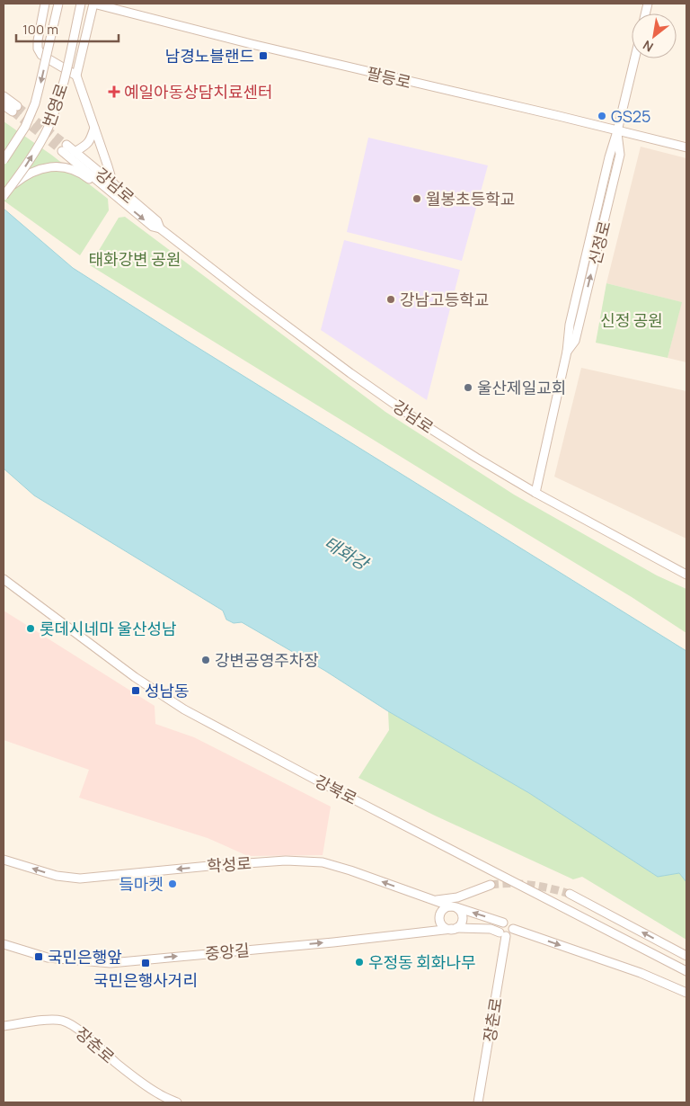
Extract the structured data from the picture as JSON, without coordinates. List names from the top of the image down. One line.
{"streets":{"main road":["팔등로","번영로","강남로","신정로","강북로","학성로","중앙길","장춘로"]},"crossings":[["팔등로","신정로"],["강남로","신정로"],["학성로","중앙길"],["학성로","장춘로"],["중앙길","장춘로"]],"one_way":["학성로","중앙길"],"water":["태화강"],"parks":["태화강변 공원","신정 공원"],"places":{"transit":["남경노블랜드","성남동","국민은행앞","국민은행사거리"],"health":["예일아동상담치료센터"],"other":["GS25","월봉초등학교","강남고등학교","울산제일교회","롯데시네마 울산성남","강변공영주차장","듴마켓","우정동 회화나무"]},"scale_bar":"100 m","north":"bottom left"}
